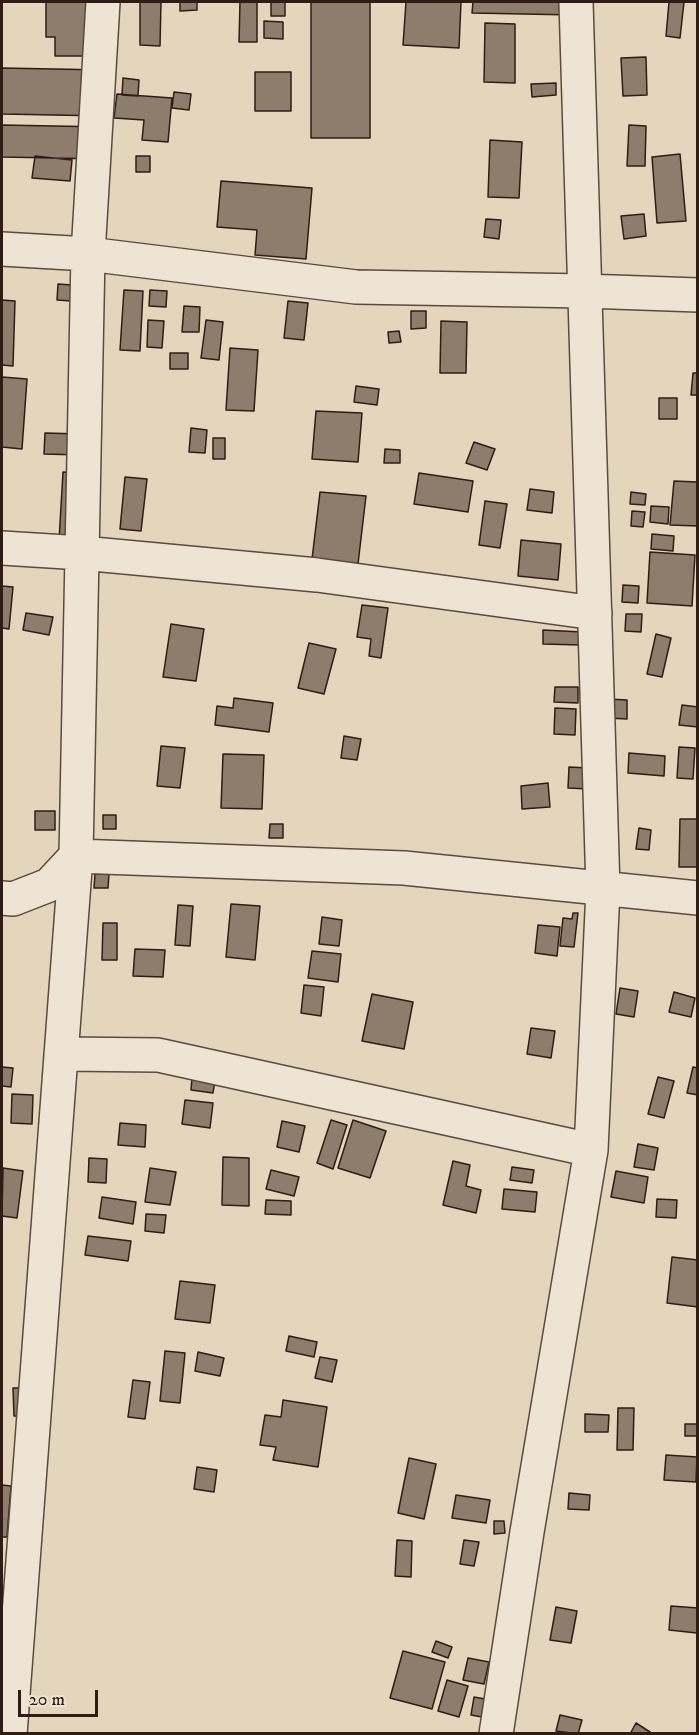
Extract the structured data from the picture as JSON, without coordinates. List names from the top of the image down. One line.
{"scale_bar":"20 m"}
